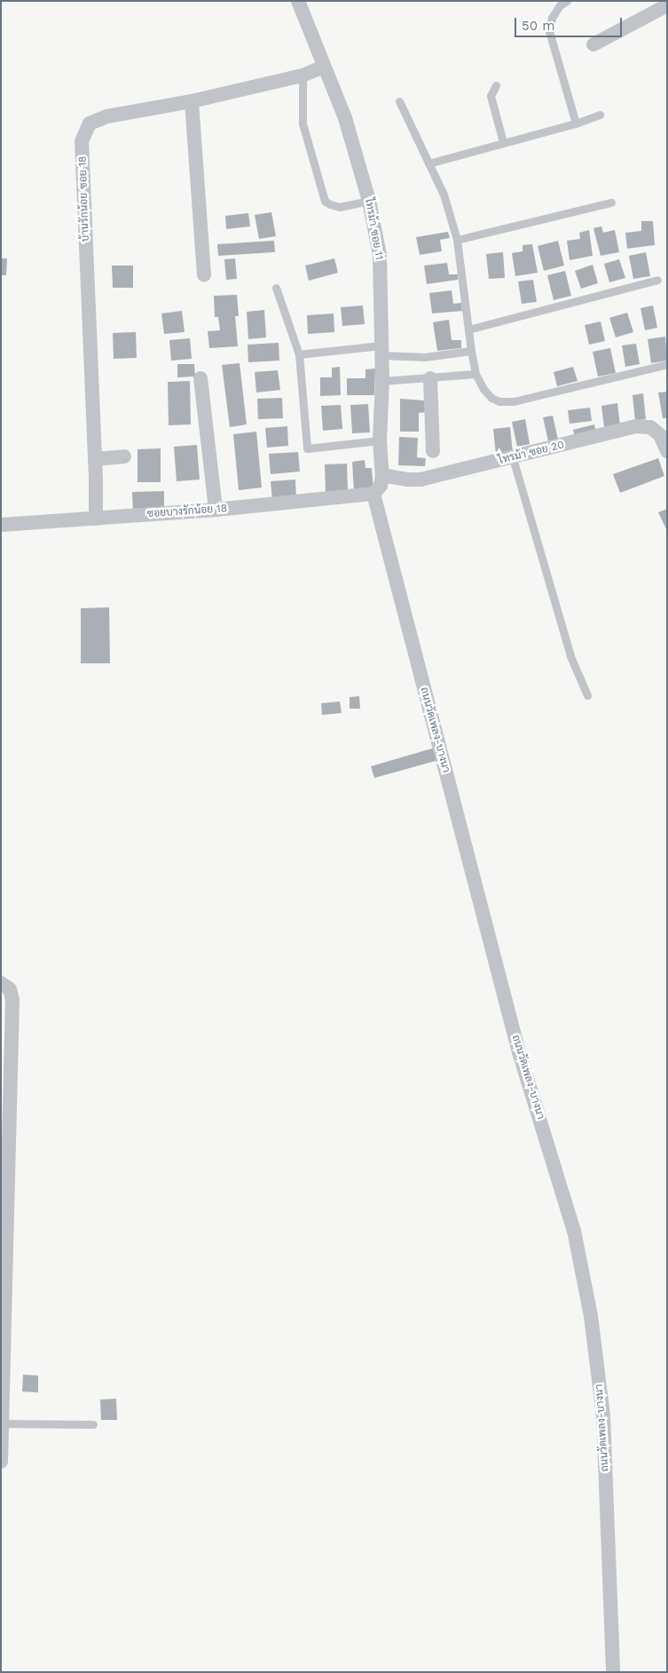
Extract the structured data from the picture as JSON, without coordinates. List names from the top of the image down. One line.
{"streets":{"street":["บ้านรักน้อย ซอย 18","ไทรม้า ซอย 11","ไทรม้า ซอย 20","ซอยบางรักน้อย 18","ถนนวัดเพลง-บางนา"]},"crossings":[["บ้านรักน้อย ซอย 18","ไทรม้า ซอย 11"],["บ้านรักน้อย ซอย 18","ซอยบางรักน้อย 18"],["ไทรม้า ซอย 11","ไทรม้า ซอย 20"],["ซอยบางรักน้อย 18","ถนนวัดเพลง-บางนา"]],"scale_bar":"50 m"}
